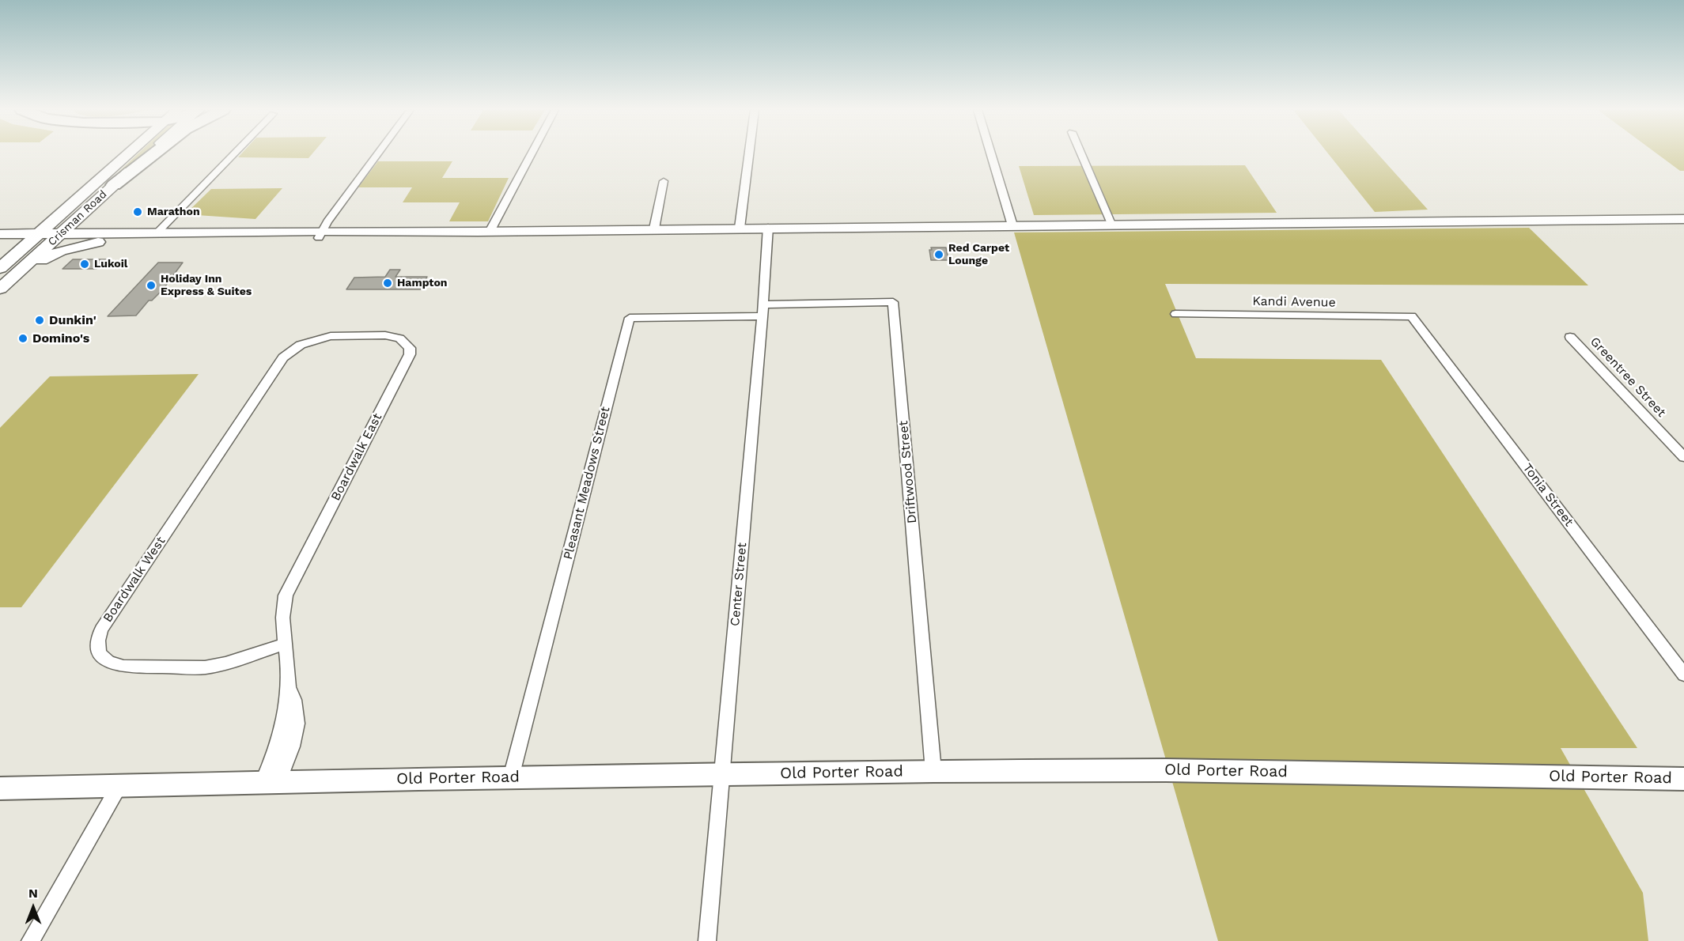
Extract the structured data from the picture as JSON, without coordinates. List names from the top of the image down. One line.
{"streets":{"main road":["Crisman Road"],"street":["Kandi Avenue","Greentree Street","Boardwalk East","Driftwood Street","Pleasant Meadows Street","Tonia Street","Boardwalk West","Center Street","Old Porter Road"]},"crossings":[["Kandi Avenue","Tonia Street"],["Boardwalk East","Boardwalk West"],["Boardwalk East","Old Porter Road"],["Driftwood Street","Pleasant Meadows Street"],["Driftwood Street","Center Street"],["Driftwood Street","Old Porter Road"],["Pleasant Meadows Street","Center Street"],["Pleasant Meadows Street","Old Porter Road"],["Center Street","Old Porter Road"]],"places":["Marathon","Red Carpet Lounge","Lukoil","Hampton","Holiday Inn Express & Suites","Dunkin'","Domino's"],"north":"top"}
